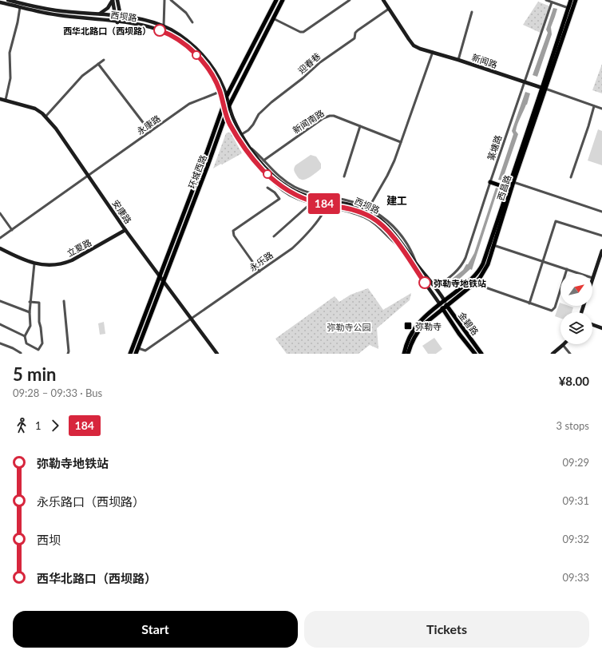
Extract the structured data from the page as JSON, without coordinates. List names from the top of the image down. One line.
{"streets":{"main road":["西坝路","新闻路","环城西路","西昌路","安康路","立夏路","金碧路"],"street":["迎春巷","新闻南路","永康路","篆塘路","永乐路"]},"crossings":[["西坝路","迎春巷"],["西坝路","永康路"],["西坝路","篆塘路"],["西坝路","环城西路"],["西坝路","西昌路"],["西坝路","永乐路"],["西坝路","金碧路"],["新闻路","迎春巷"],["新闻路","篆塘路"],["新闻路","西昌路"],["永康路","安康路"],["环城西路","安康路"],["环城西路","永乐路"],["西昌路","金碧路"],["安康路","立夏路"],["安康路","永乐路"]],"districts":["建工"],"parks":["弥勒寺公园"],"places":{"other":["西华北路口（西坝路）","弥勒寺地铁站"],"transit":["弥勒寺"]},"lines":["bus line 184"],"north":"top right","page":{"on_map":"184","heading":["5 min","09:28 – 09:33 · Bus","¥8.00"],"legs":["1","184","3 stops"],"list":[{"name":"弥勒寺地铁站","value":"09:29"},{"name":"永乐路口（西坝路）","value":"09:31"},{"name":"西坝","value":"09:32"},{"name":"西华北路口（西坝路）","value":"09:33"}],"buttons":["Start","Tickets"]}}
